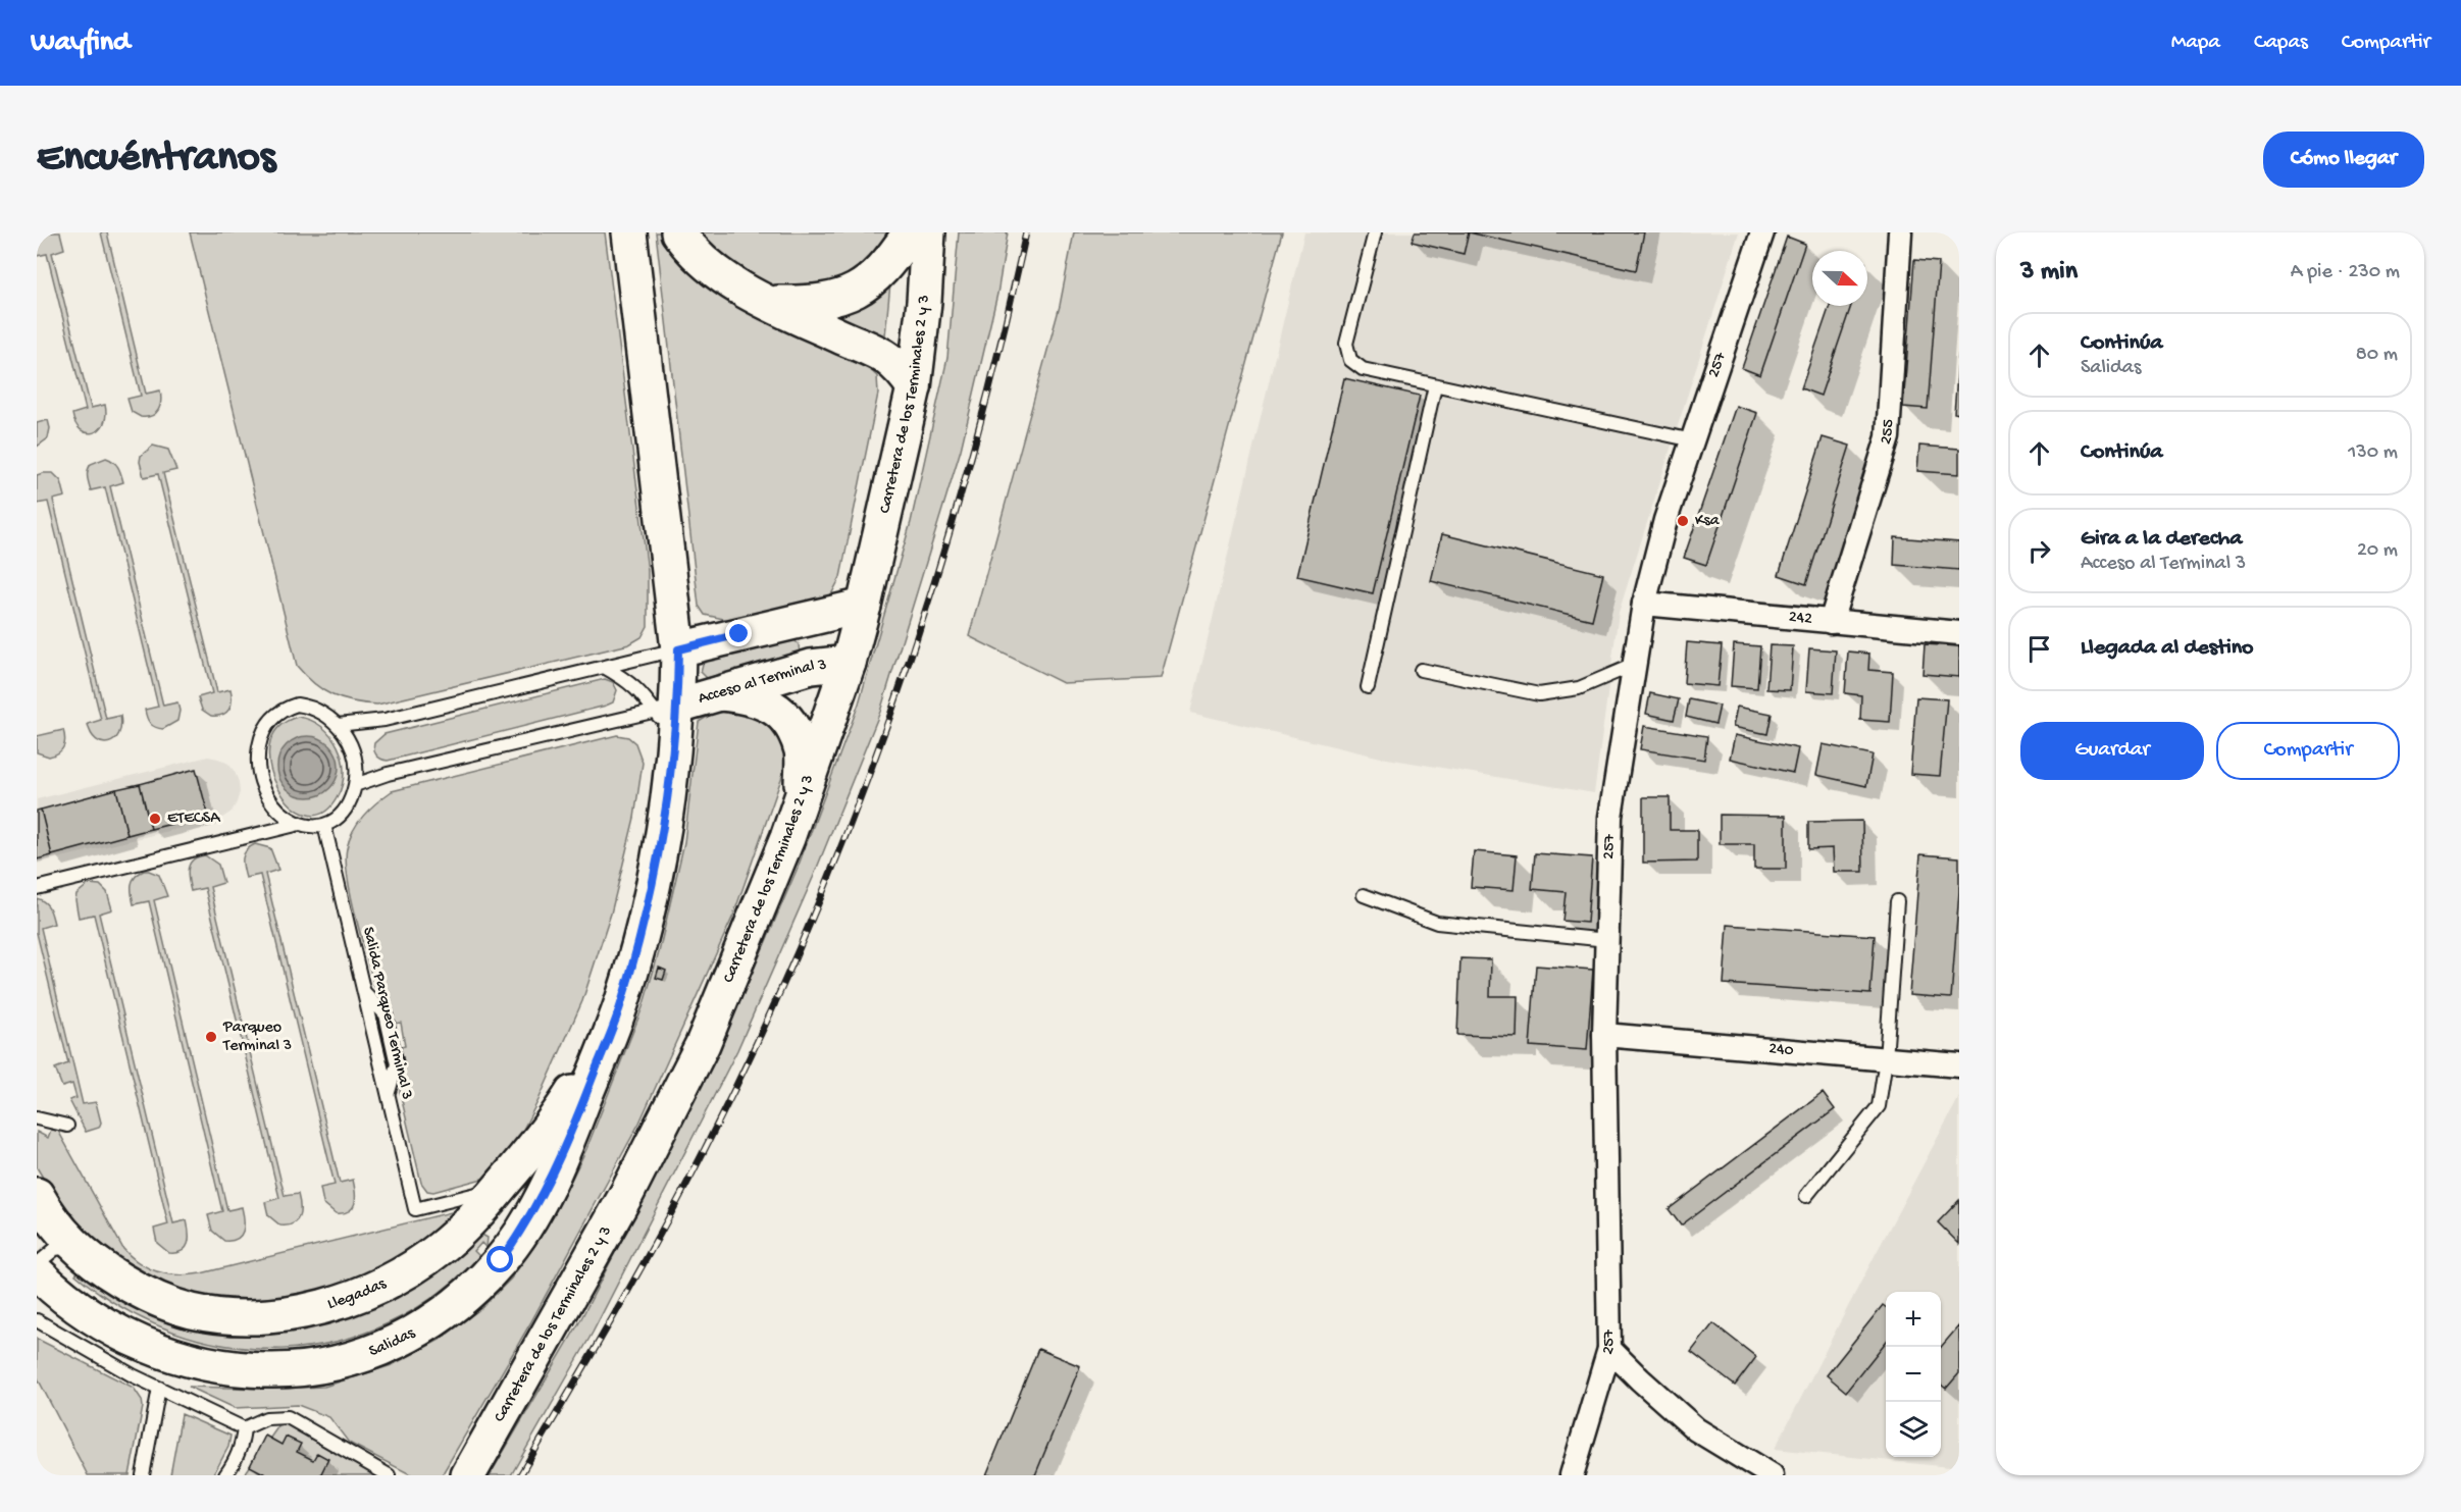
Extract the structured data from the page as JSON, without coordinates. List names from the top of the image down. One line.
{"streets":{"main road":["Carretera de los Terminales 2 y 3","Acceso al Terminal 3","Llegadas","Salidas"],"street":["257","255","242","240"],"lane":["Salida Parqueo Terminal 3"]},"crossings":[["257","242"],["257","240"],["Carretera de los Terminales 2 y 3","Acceso al Terminal 3"],["255","242"],["Salida Parqueo Terminal 3","Llegadas"],["Llegadas","Salidas"]],"places":["Ksa","ETECSA","Parqueo Terminal 3"],"north":"right","page":{"header":"Wayfind","nav":["Mapa","Capas","Compartir"],"buttons":["Cómo llegar",["Guardar","Compartir"]],"title":"Encuéntranos","heading":["3 min","A pie · 230 m"],"list":[["Continúa","Salidas","80 m"],["Continúa","130 m"],["Gira a la derecha","Acceso al Terminal 3","20 m"],"Llegada al destino"],"map_buttons":["+","−"]}}
